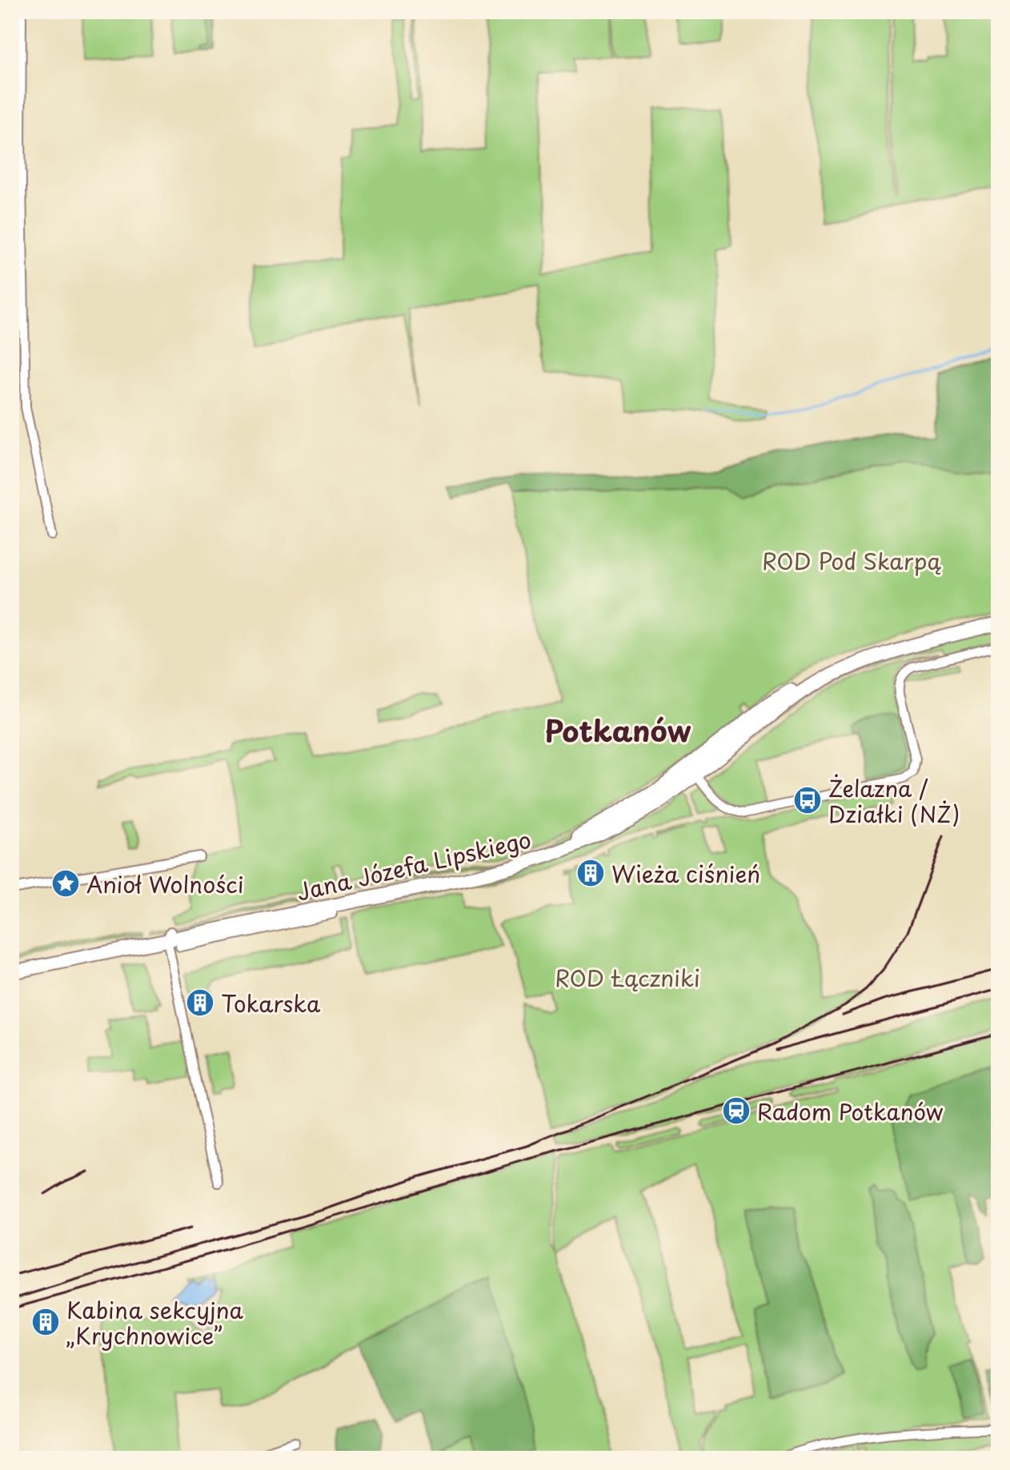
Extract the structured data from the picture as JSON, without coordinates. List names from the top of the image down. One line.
{"streets":{"main road":["Jana Józefa Lipskiego"]},"districts":["Potkanów"],"parks":["ROD Pod Skarpą","ROD Łączniki"],"places":{"bus stop":["Żelazna / Działki (NŻ)"],"building":["Wieża ciśnień","Tokarska","Kabina sekcyjna „Krychnowice”"],"place":["Anioł Wolności"],"station":["Radom Potkanów"]}}
